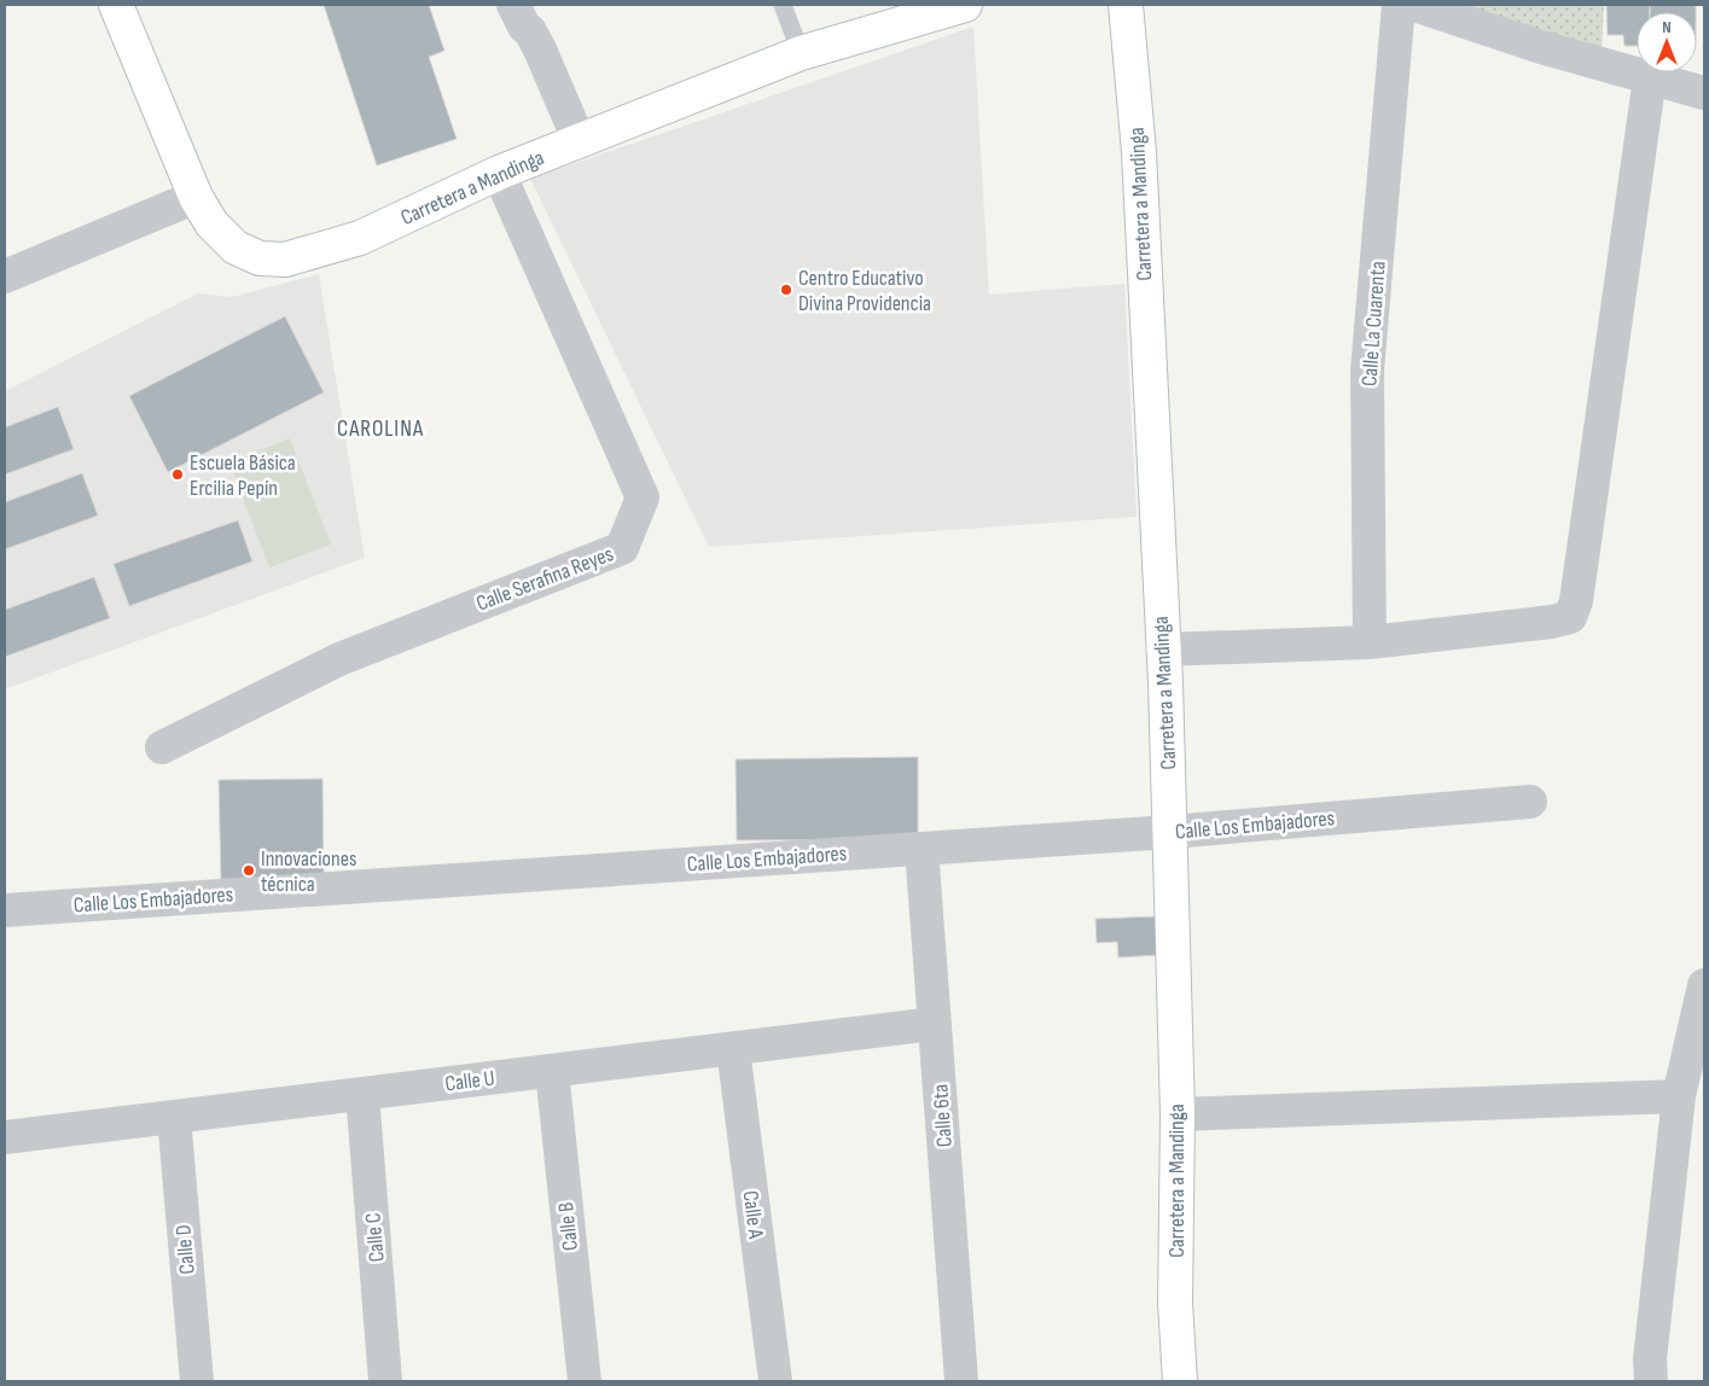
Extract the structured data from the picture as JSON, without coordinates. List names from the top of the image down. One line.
{"streets":{"street":["Carretera a Mandinga","Calle La Cuarenta","Calle Serafina Reyes","Calle Los Embajadores","Calle U","Calle 6ta","Calle A","Calle B","Calle C","Calle D"]},"crossings":[["Carretera a Mandinga","Calle Serafina Reyes"],["Carretera a Mandinga","Calle Los Embajadores"],["Calle Los Embajadores","Calle 6ta"],["Calle U","Calle 6ta"],["Calle U","Calle A"],["Calle U","Calle B"],["Calle U","Calle C"],["Calle U","Calle D"]],"districts":["CAROLINA"],"places":["Centro Educativo Divina Providencia","Escuela Básica Ercilia Pepín","Innovaciones técnica"],"north":"top"}
